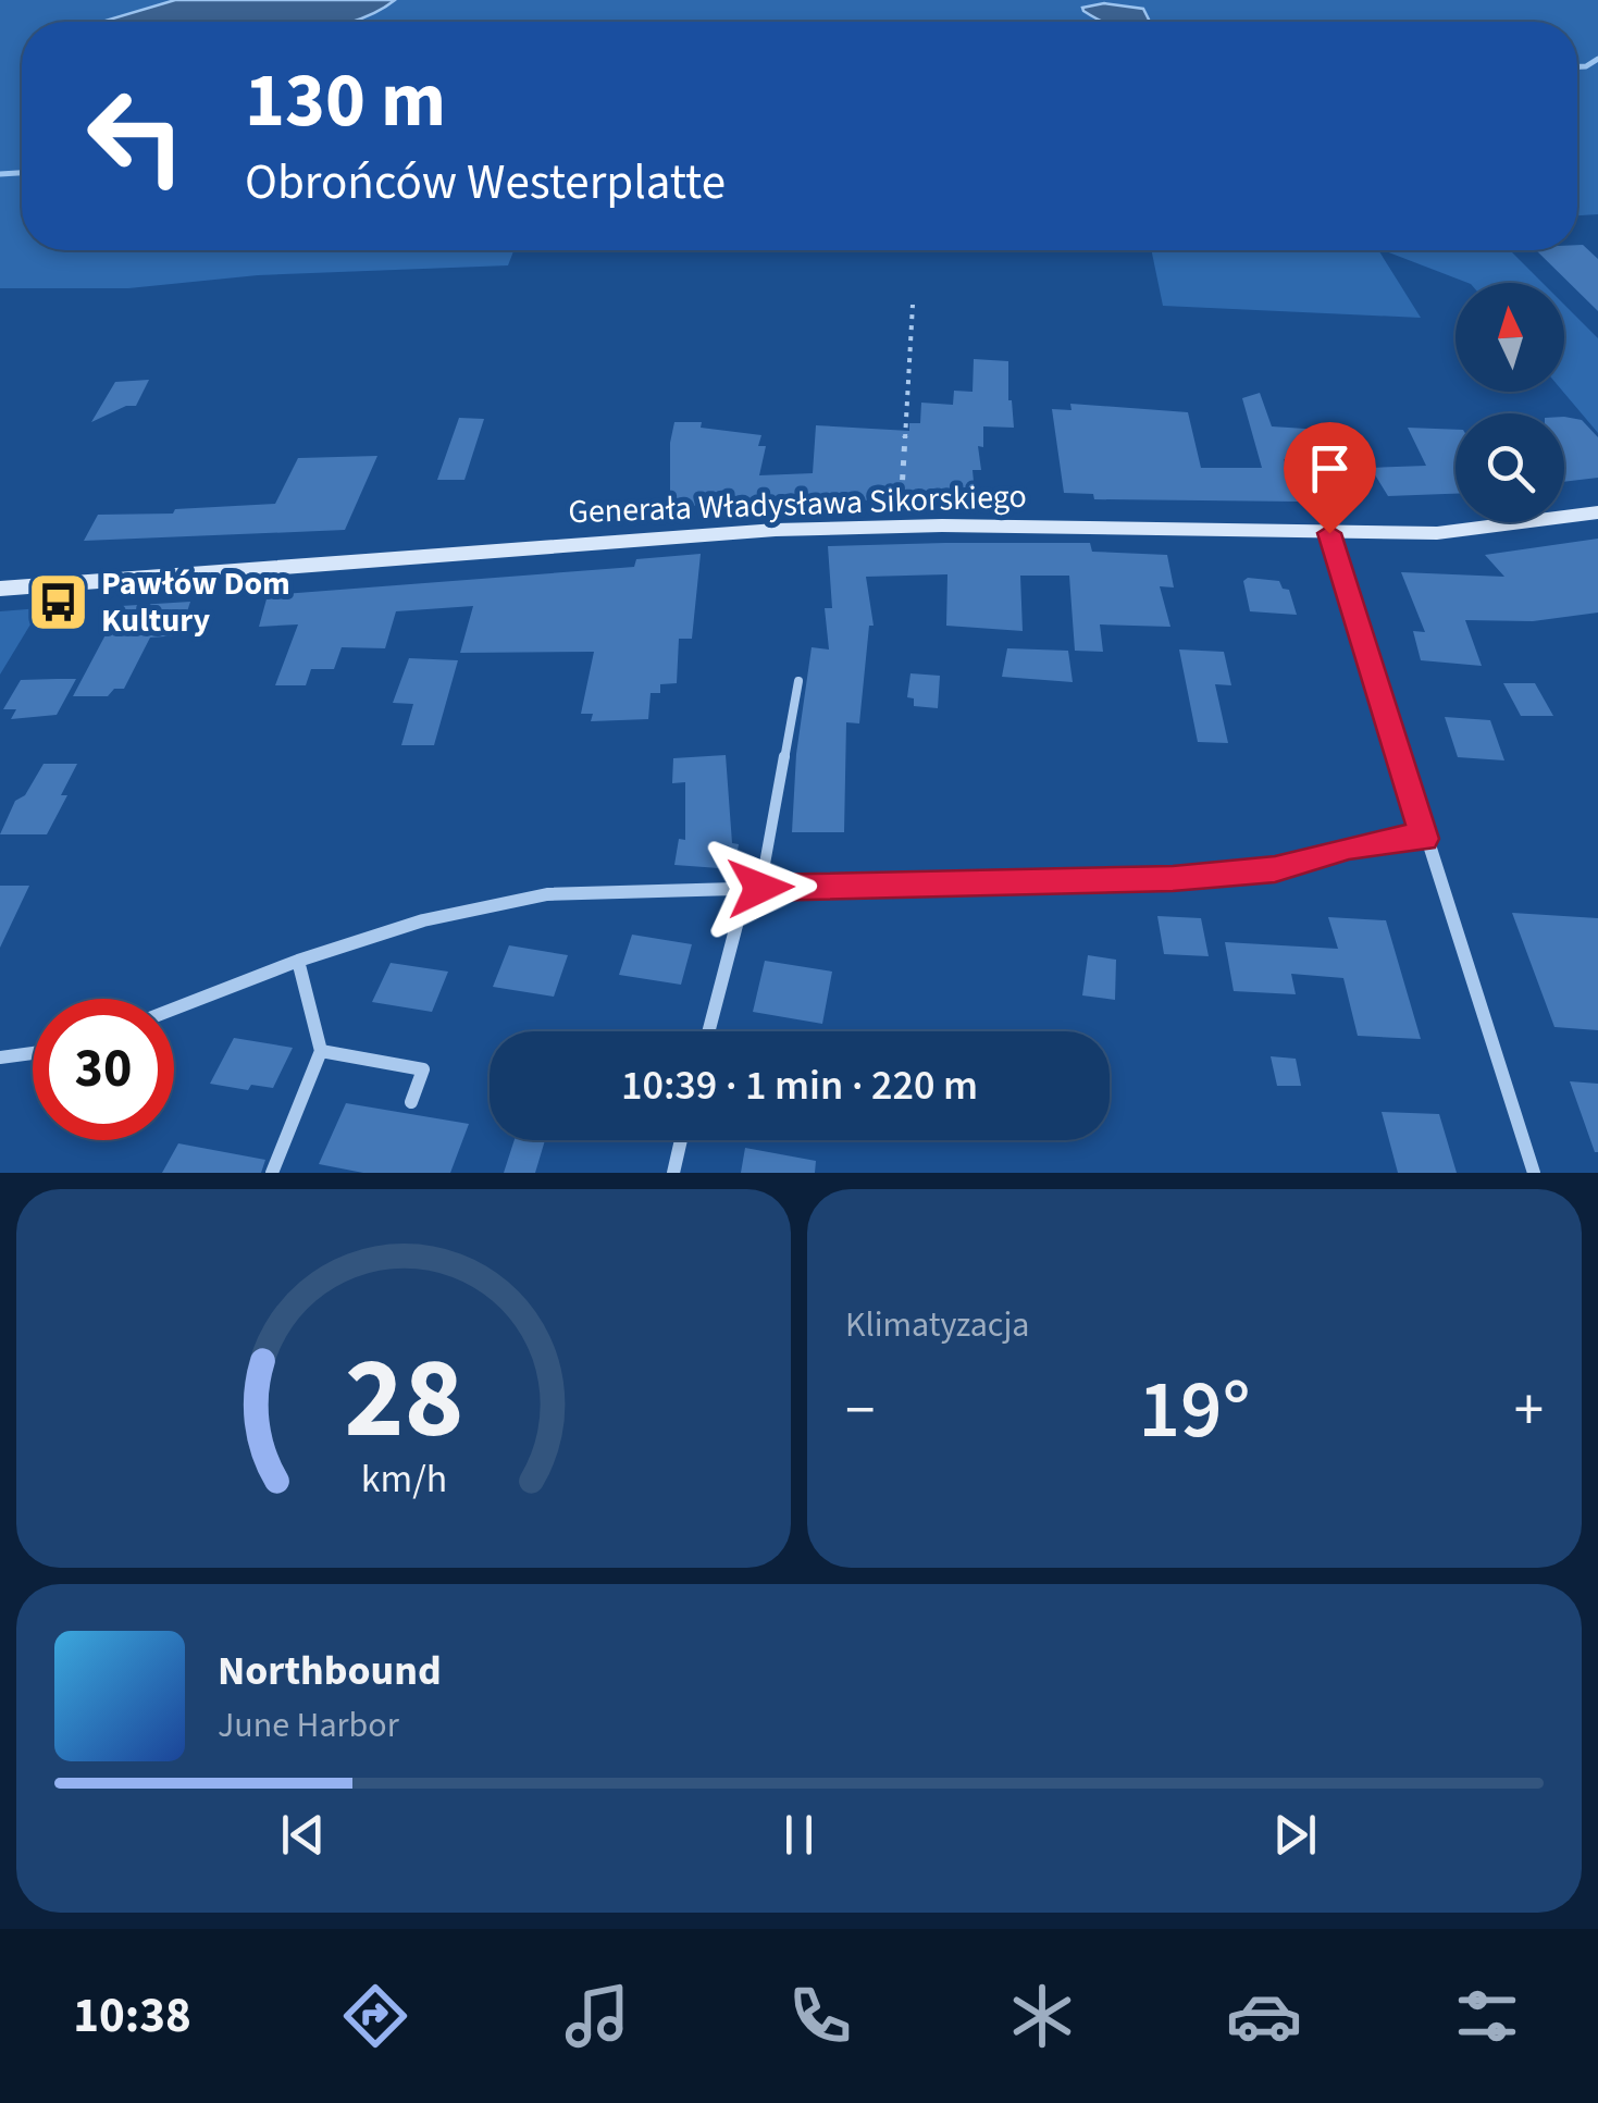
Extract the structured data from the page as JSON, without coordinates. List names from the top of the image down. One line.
{"streets":{"street":["Generała Władysława Sikorskiego"]},"places":{"bus stop":["Pawłów Dom Kultury"]},"north":"top","page":{"turn":["130 m","Obrońców Westerplatte"],"limit":"30","trip":"10:39 · 1 min · 220 m","tile":"Klimatyzacja","heat":["−","19°","+"],"song":["Northbound","June Harbor"],"tabs":"10:38","gauge":["28","km/h"]}}
